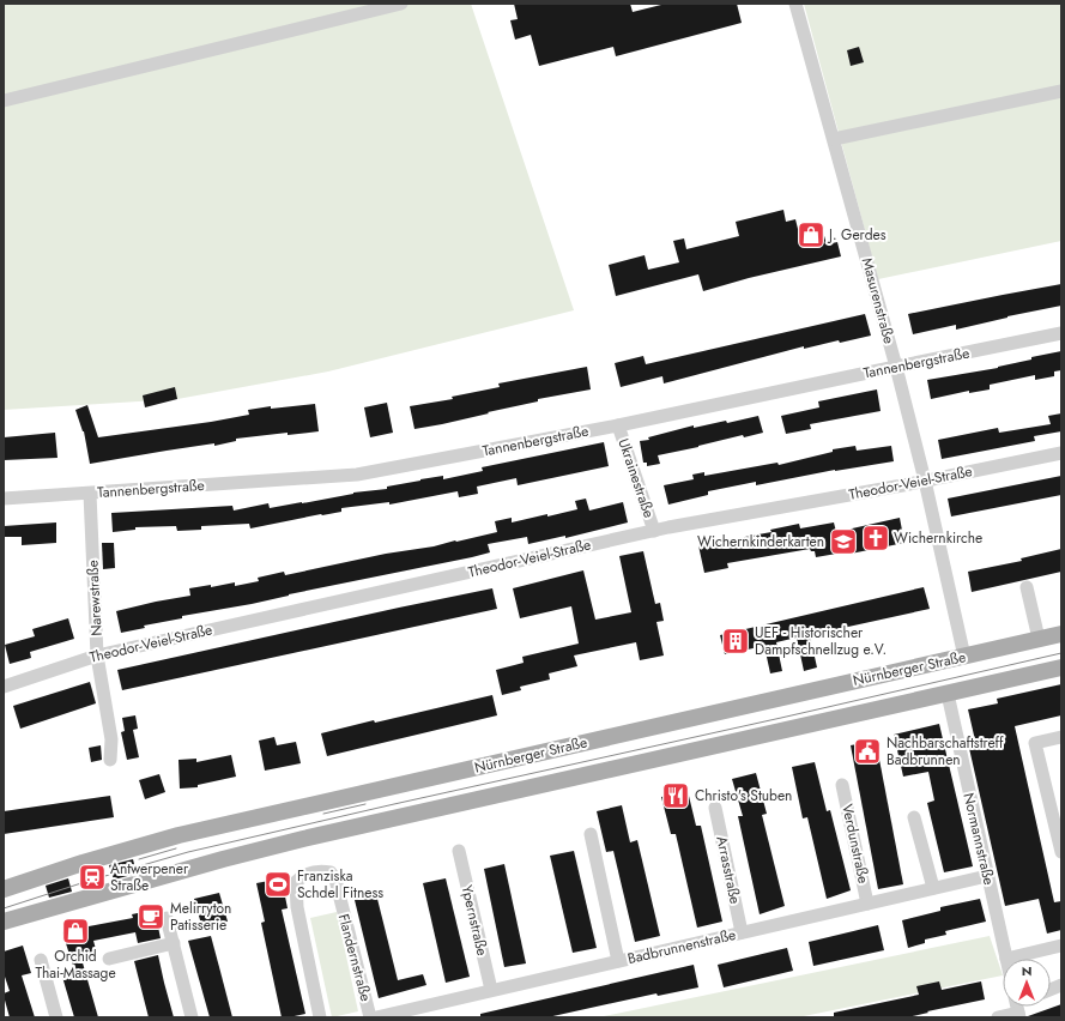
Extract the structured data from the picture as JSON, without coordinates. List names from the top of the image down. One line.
{"streets":{"main road":["Nürnberger Straße"],"street":["Masurenstraße","Tannenbergstraße","Ukrainestraße","Theodor-Veiel-Straße","Narewstraße","Normannstraße","Verdunstraße","Arrasstraße","Ypernstraße","Badbrunnenstraße","Flandernstraße"]},"crossings":[["Masurenstraße","Tannenbergstraße"],["Masurenstraße","Theodor-Veiel-Straße"],["Masurenstraße","Nürnberger Straße"],["Tannenbergstraße","Ukrainestraße"],["Tannenbergstraße","Narewstraße"],["Ukrainestraße","Theodor-Veiel-Straße"],["Theodor-Veiel-Straße","Narewstraße"],["Normannstraße","Badbrunnenstraße"],["Verdunstraße","Badbrunnenstraße"],["Arrasstraße","Badbrunnenstraße"],["Ypernstraße","Badbrunnenstraße"]],"places":{"shop":["J. Gerdes","Orchid Thai-Massage"],"church":["Wichernkirche"],"school or university":["Wichernkinderkarten"],"building":["UEF - Historischer Dampfschnellzug e.V."],"public building":["Nachbarschaftstreff Badbrunnen"],"restaurant":["Christo's Stuben"],"station":["Antwerpener Straße"],"sports":["Franziska Schdel Fitness"],"cafe":["Melirryton Patisserie"]},"north":"top"}
